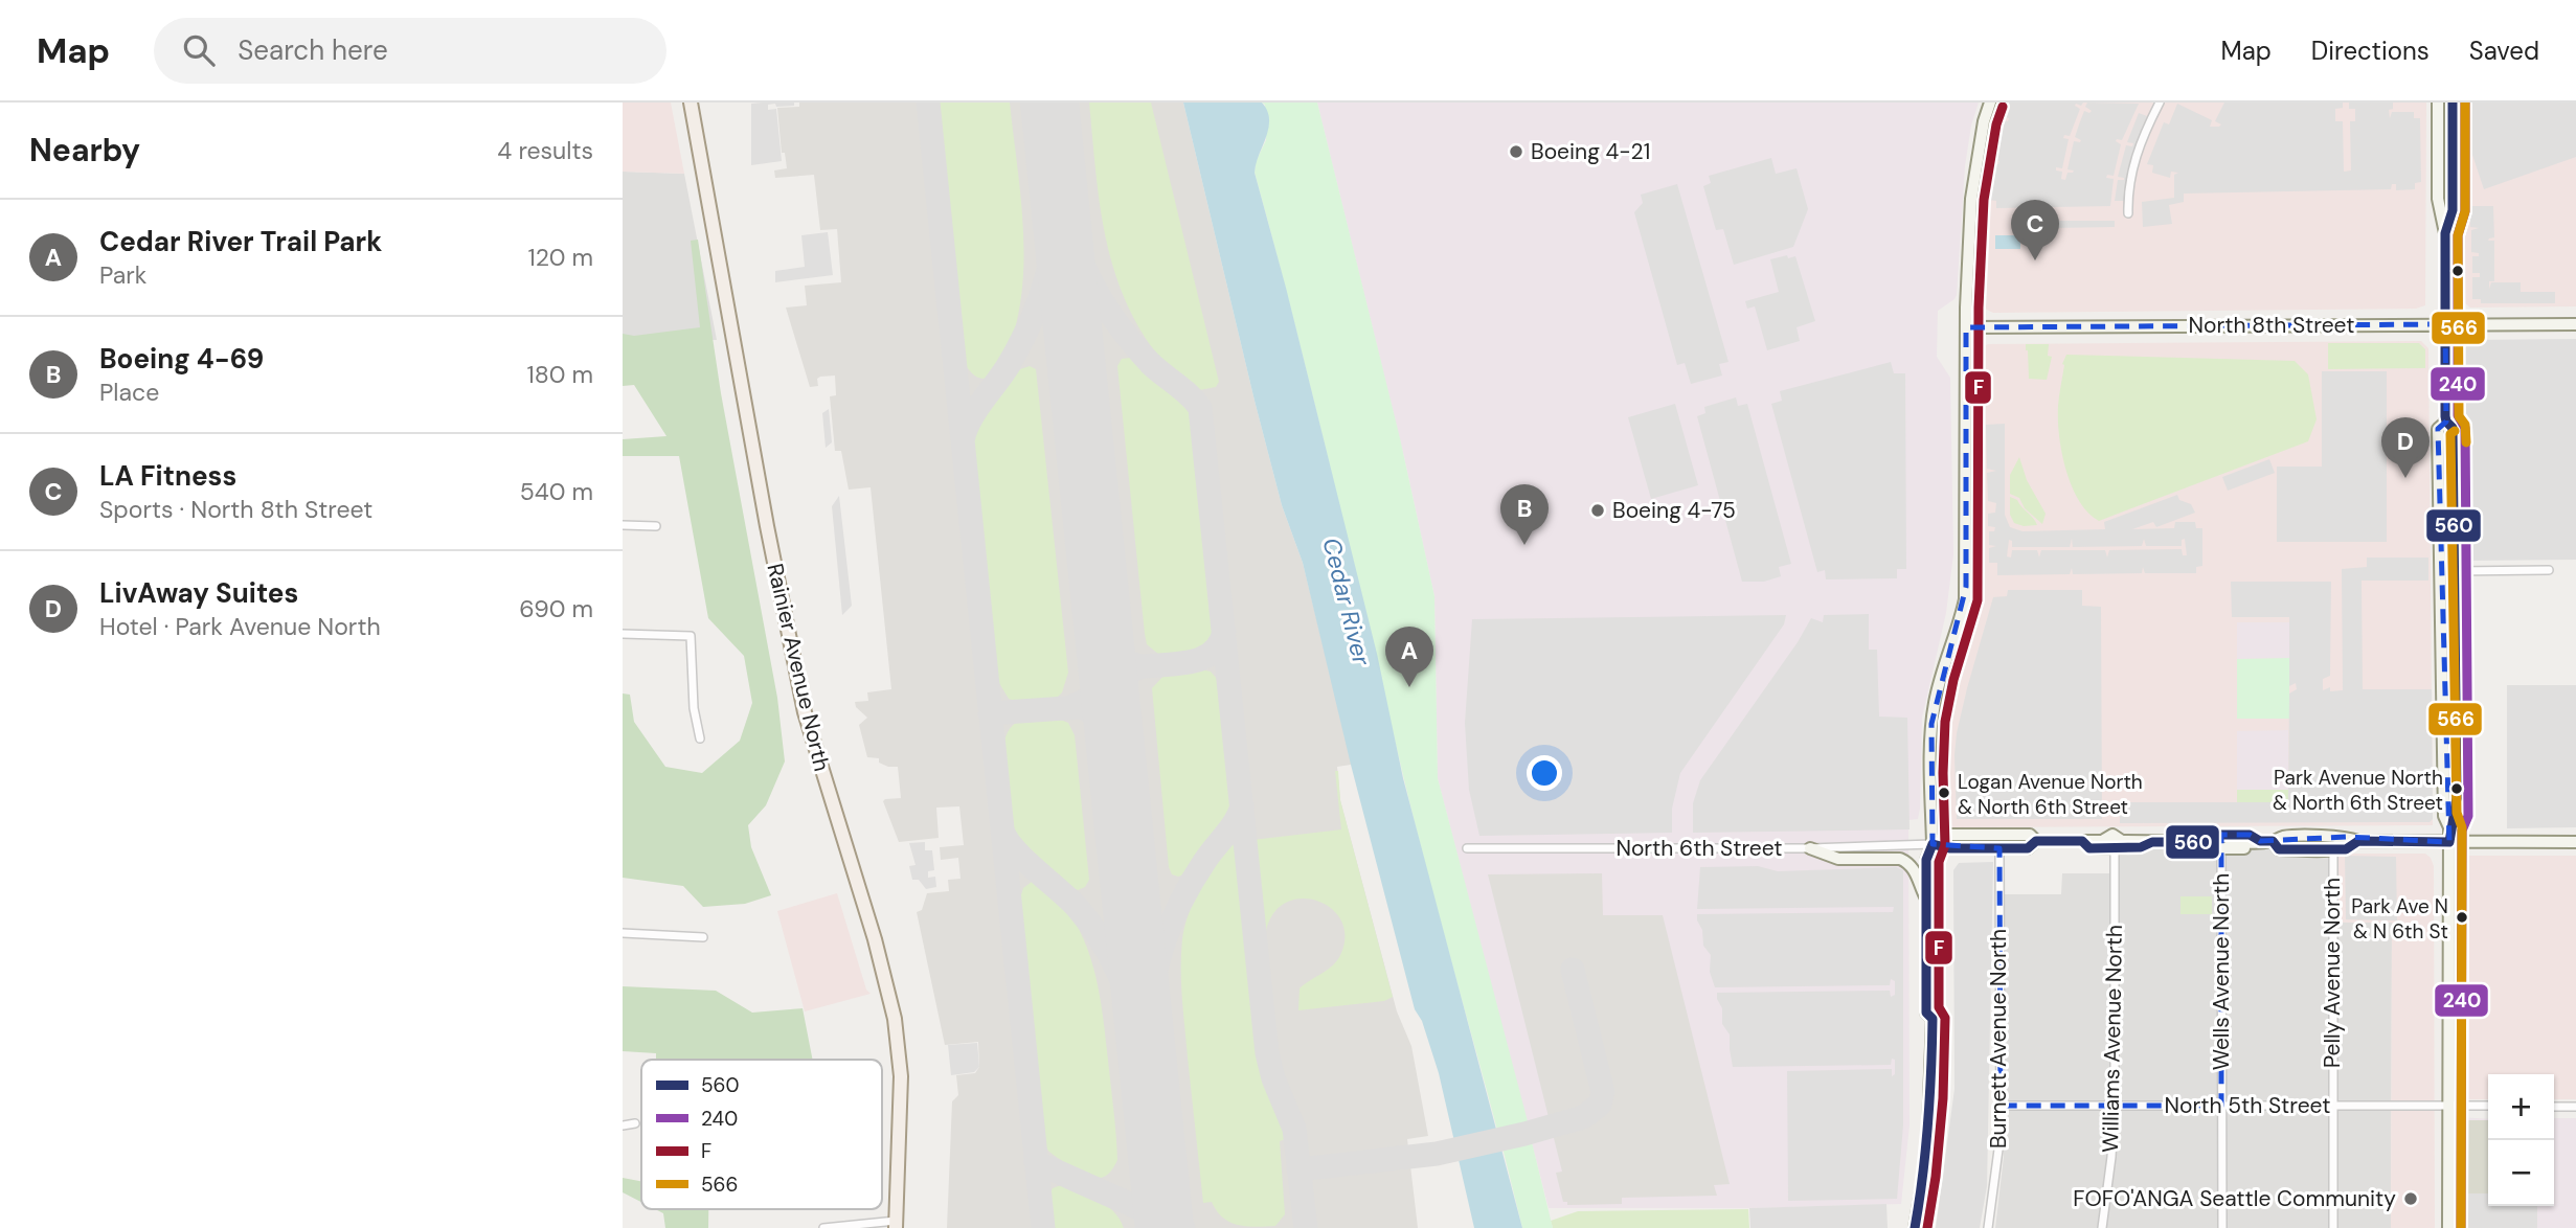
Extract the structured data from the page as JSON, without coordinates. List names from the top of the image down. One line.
{"streets":{"main road":["Rainier Avenue North"],"street":["North 8th Street","North 6th Street","Wells Avenue North","Pelly Avenue North","Burnett Avenue North","Williams Avenue North","North 5th Street"]},"crossings":[["North 6th Street","Wells Avenue North"],["North 6th Street","Pelly Avenue North"],["North 6th Street","Burnett Avenue North"],["North 6th Street","Williams Avenue North"],["Wells Avenue North","North 5th Street"],["Pelly Avenue North","North 5th Street"],["Burnett Avenue North","North 5th Street"],["Williams Avenue North","North 5th Street"]],"water":["Cedar River"],"places":["Boeing 4-21","Boeing 4-75","Park Avenue North & North 6th Street","Logan Avenue North & North 6th Street","Park Ave N & N 6th St","FOFO'ANGA Seattle Community"],"lines":["transit line 560","transit line 240","transit line 566","transit line F"],"legend":["560","240","F","566"],"page":{"header":"Map","search":"Search here","nav":["Map","Directions","Saved"],"heading":["Nearby","4 results"],"list":[{"mark":"A","name":"Cedar River Trail Park","note":"Park","value":"120 m"},{"mark":"B","name":"Boeing 4-69","note":"Place","value":"180 m"},{"mark":"C","name":"LA Fitness","note":"Sports · North 8th Street","value":"540 m"},{"mark":"D","name":"LivAway Suites","note":"Hotel · Park Avenue North","value":"690 m"}],"pins":["C","D","B","A"],"map_buttons":["+","−"]}}
